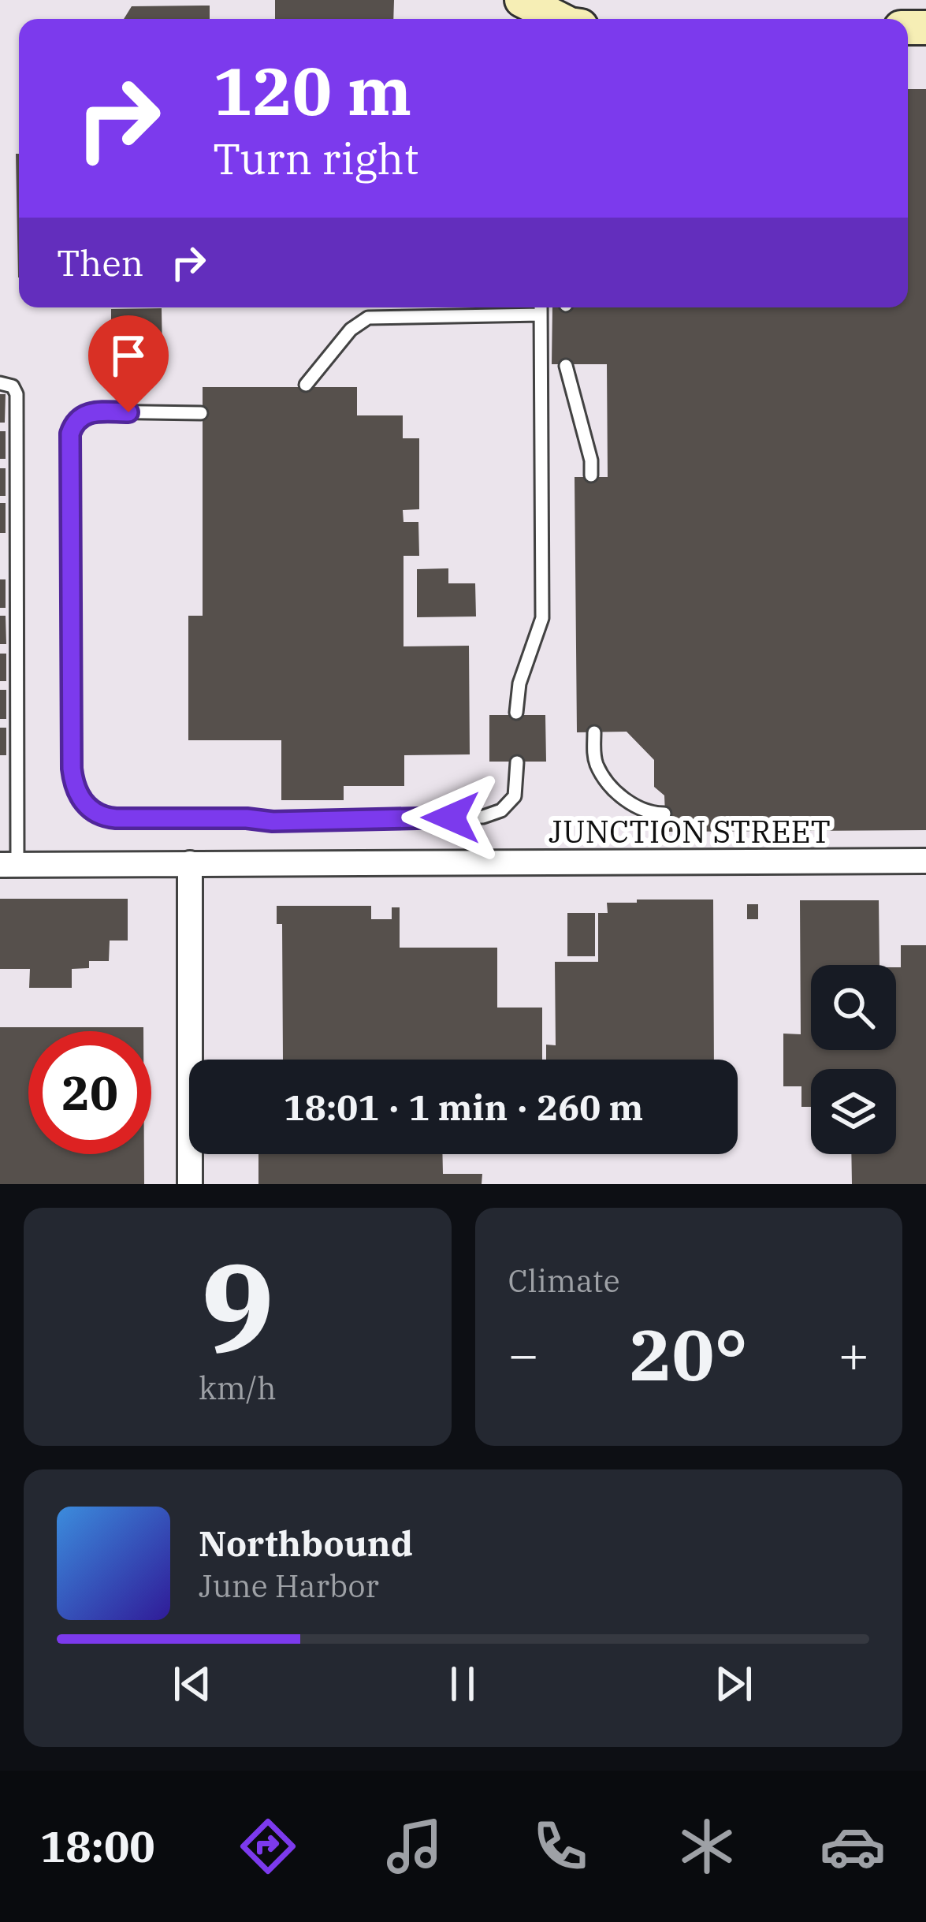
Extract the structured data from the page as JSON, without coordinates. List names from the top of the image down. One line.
{"streets":{"street":["JUNCTION STREET"]},"page":{"turn":["120 m","Turn right"],"then":"Then","limit":"20","trip":"18:01 · 1 min · 260 m","tile":[["9","km/h"],"Climate"],"heat":["−","20°","+"],"song":["Northbound","June Harbor"],"tabs":"18:00"}}
